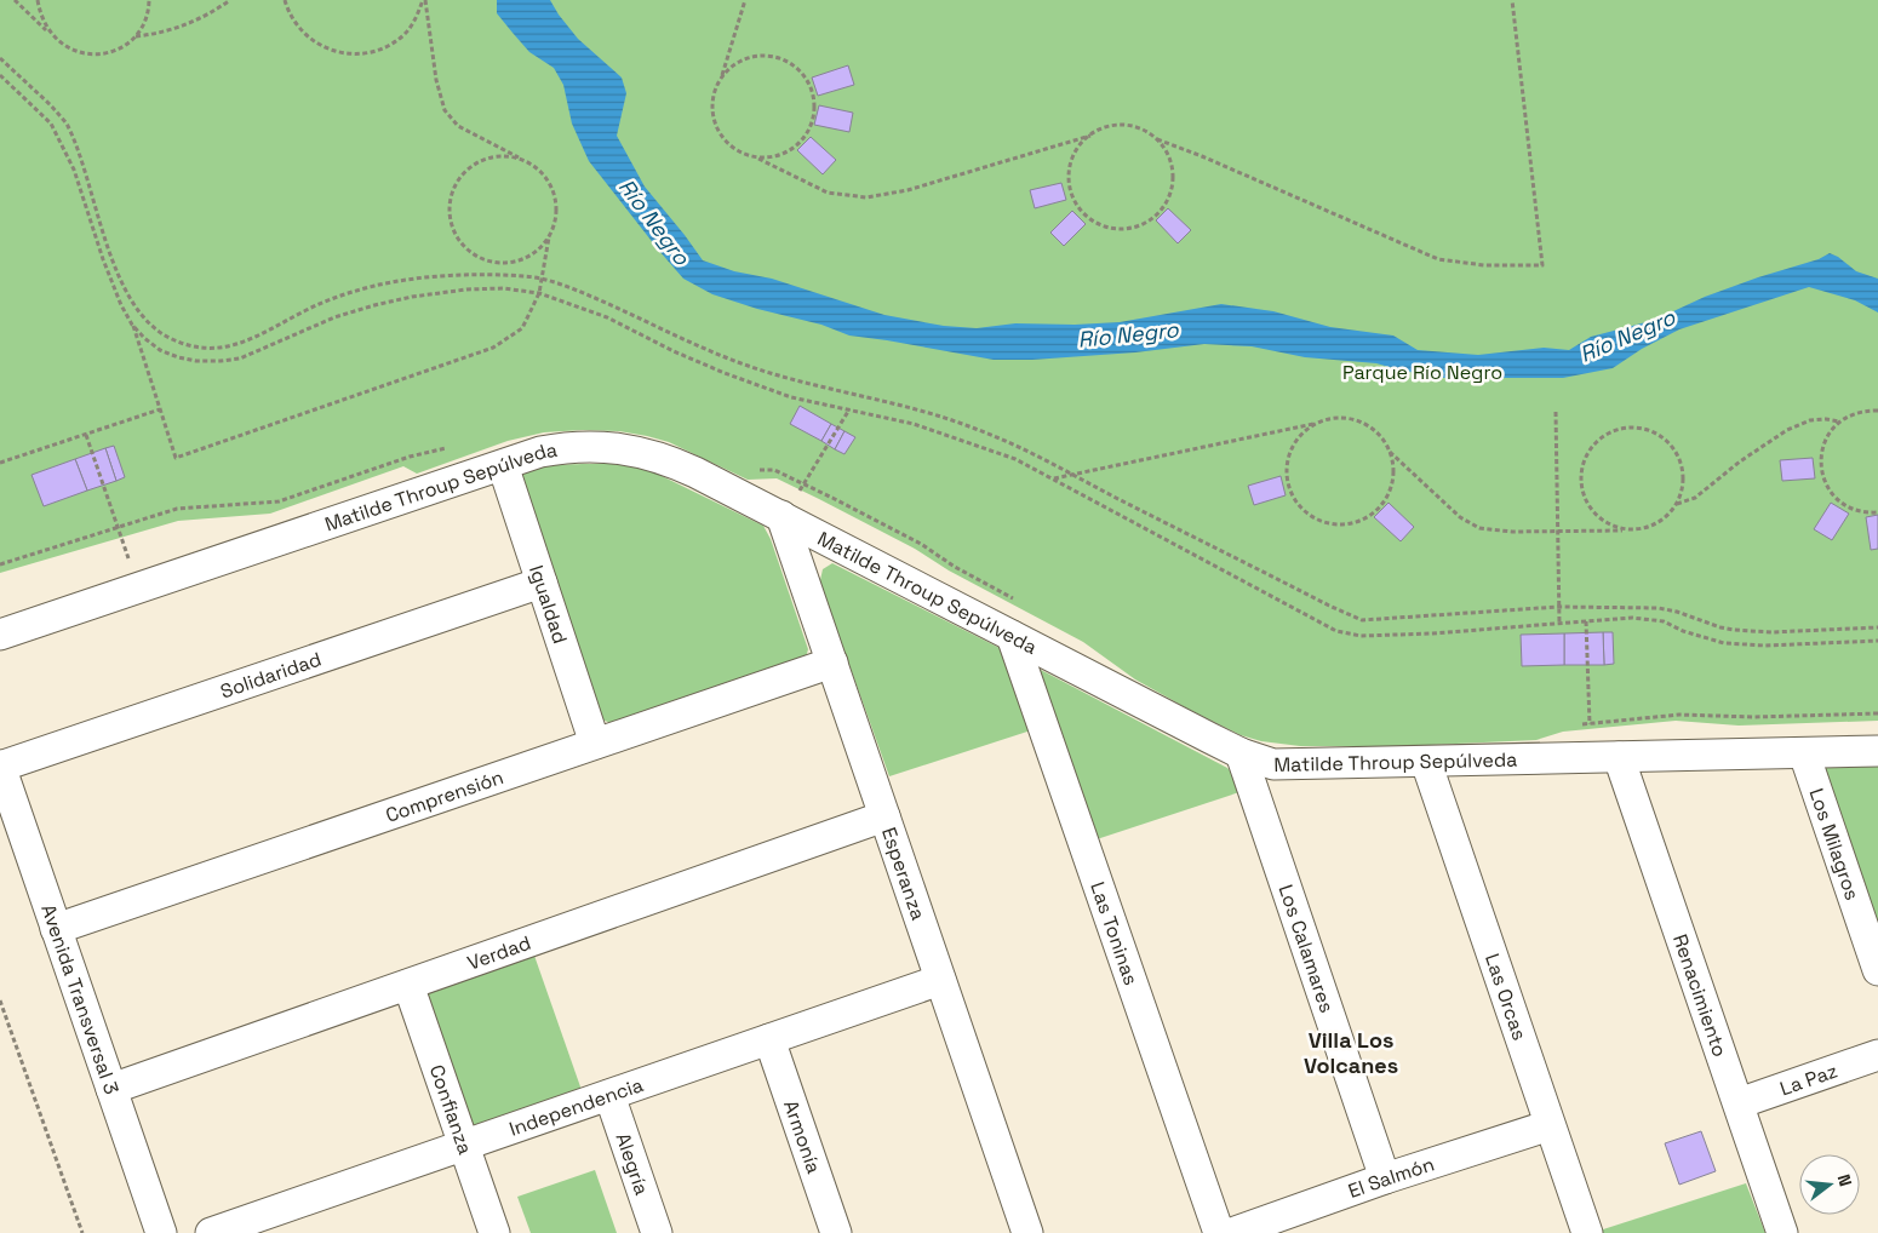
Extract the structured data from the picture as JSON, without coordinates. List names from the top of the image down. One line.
{"streets":{"street":["Matilde Throup Sepúlveda","Igualdad","Solidaridad","Comprensión","Los Milagros","Esperanza","Las Toninas","Los Calamares","Verdad","Renacimiento","Las Orcas","Avenida Transversal 3","La Paz","Independencia","Confianza","Armonía","Alegría","El Salmón"]},"crossings":[["Matilde Throup Sepúlveda","Igualdad"],["Matilde Throup Sepúlveda","Los Milagros"],["Matilde Throup Sepúlveda","Esperanza"],["Matilde Throup Sepúlveda","Las Toninas"],["Matilde Throup Sepúlveda","Los Calamares"],["Matilde Throup Sepúlveda","Renacimiento"],["Matilde Throup Sepúlveda","Las Orcas"],["Igualdad","Solidaridad"],["Igualdad","Comprensión"],["Solidaridad","Avenida Transversal 3"],["Comprensión","Esperanza"],["Comprensión","Avenida Transversal 3"],["Esperanza","Verdad"],["Esperanza","Independencia"],["Los Calamares","El Salmón"],["Verdad","Avenida Transversal 3"],["Verdad","Confianza"],["Renacimiento","La Paz"],["Las Orcas","El Salmón"],["Independencia","Confianza"],["Independencia","Armonía"],["Independencia","Alegría"]],"districts":["Villa Los Volcanes"],"water":["Río Negro"],"parks":["Parque Río Negro"],"north":"right"}
